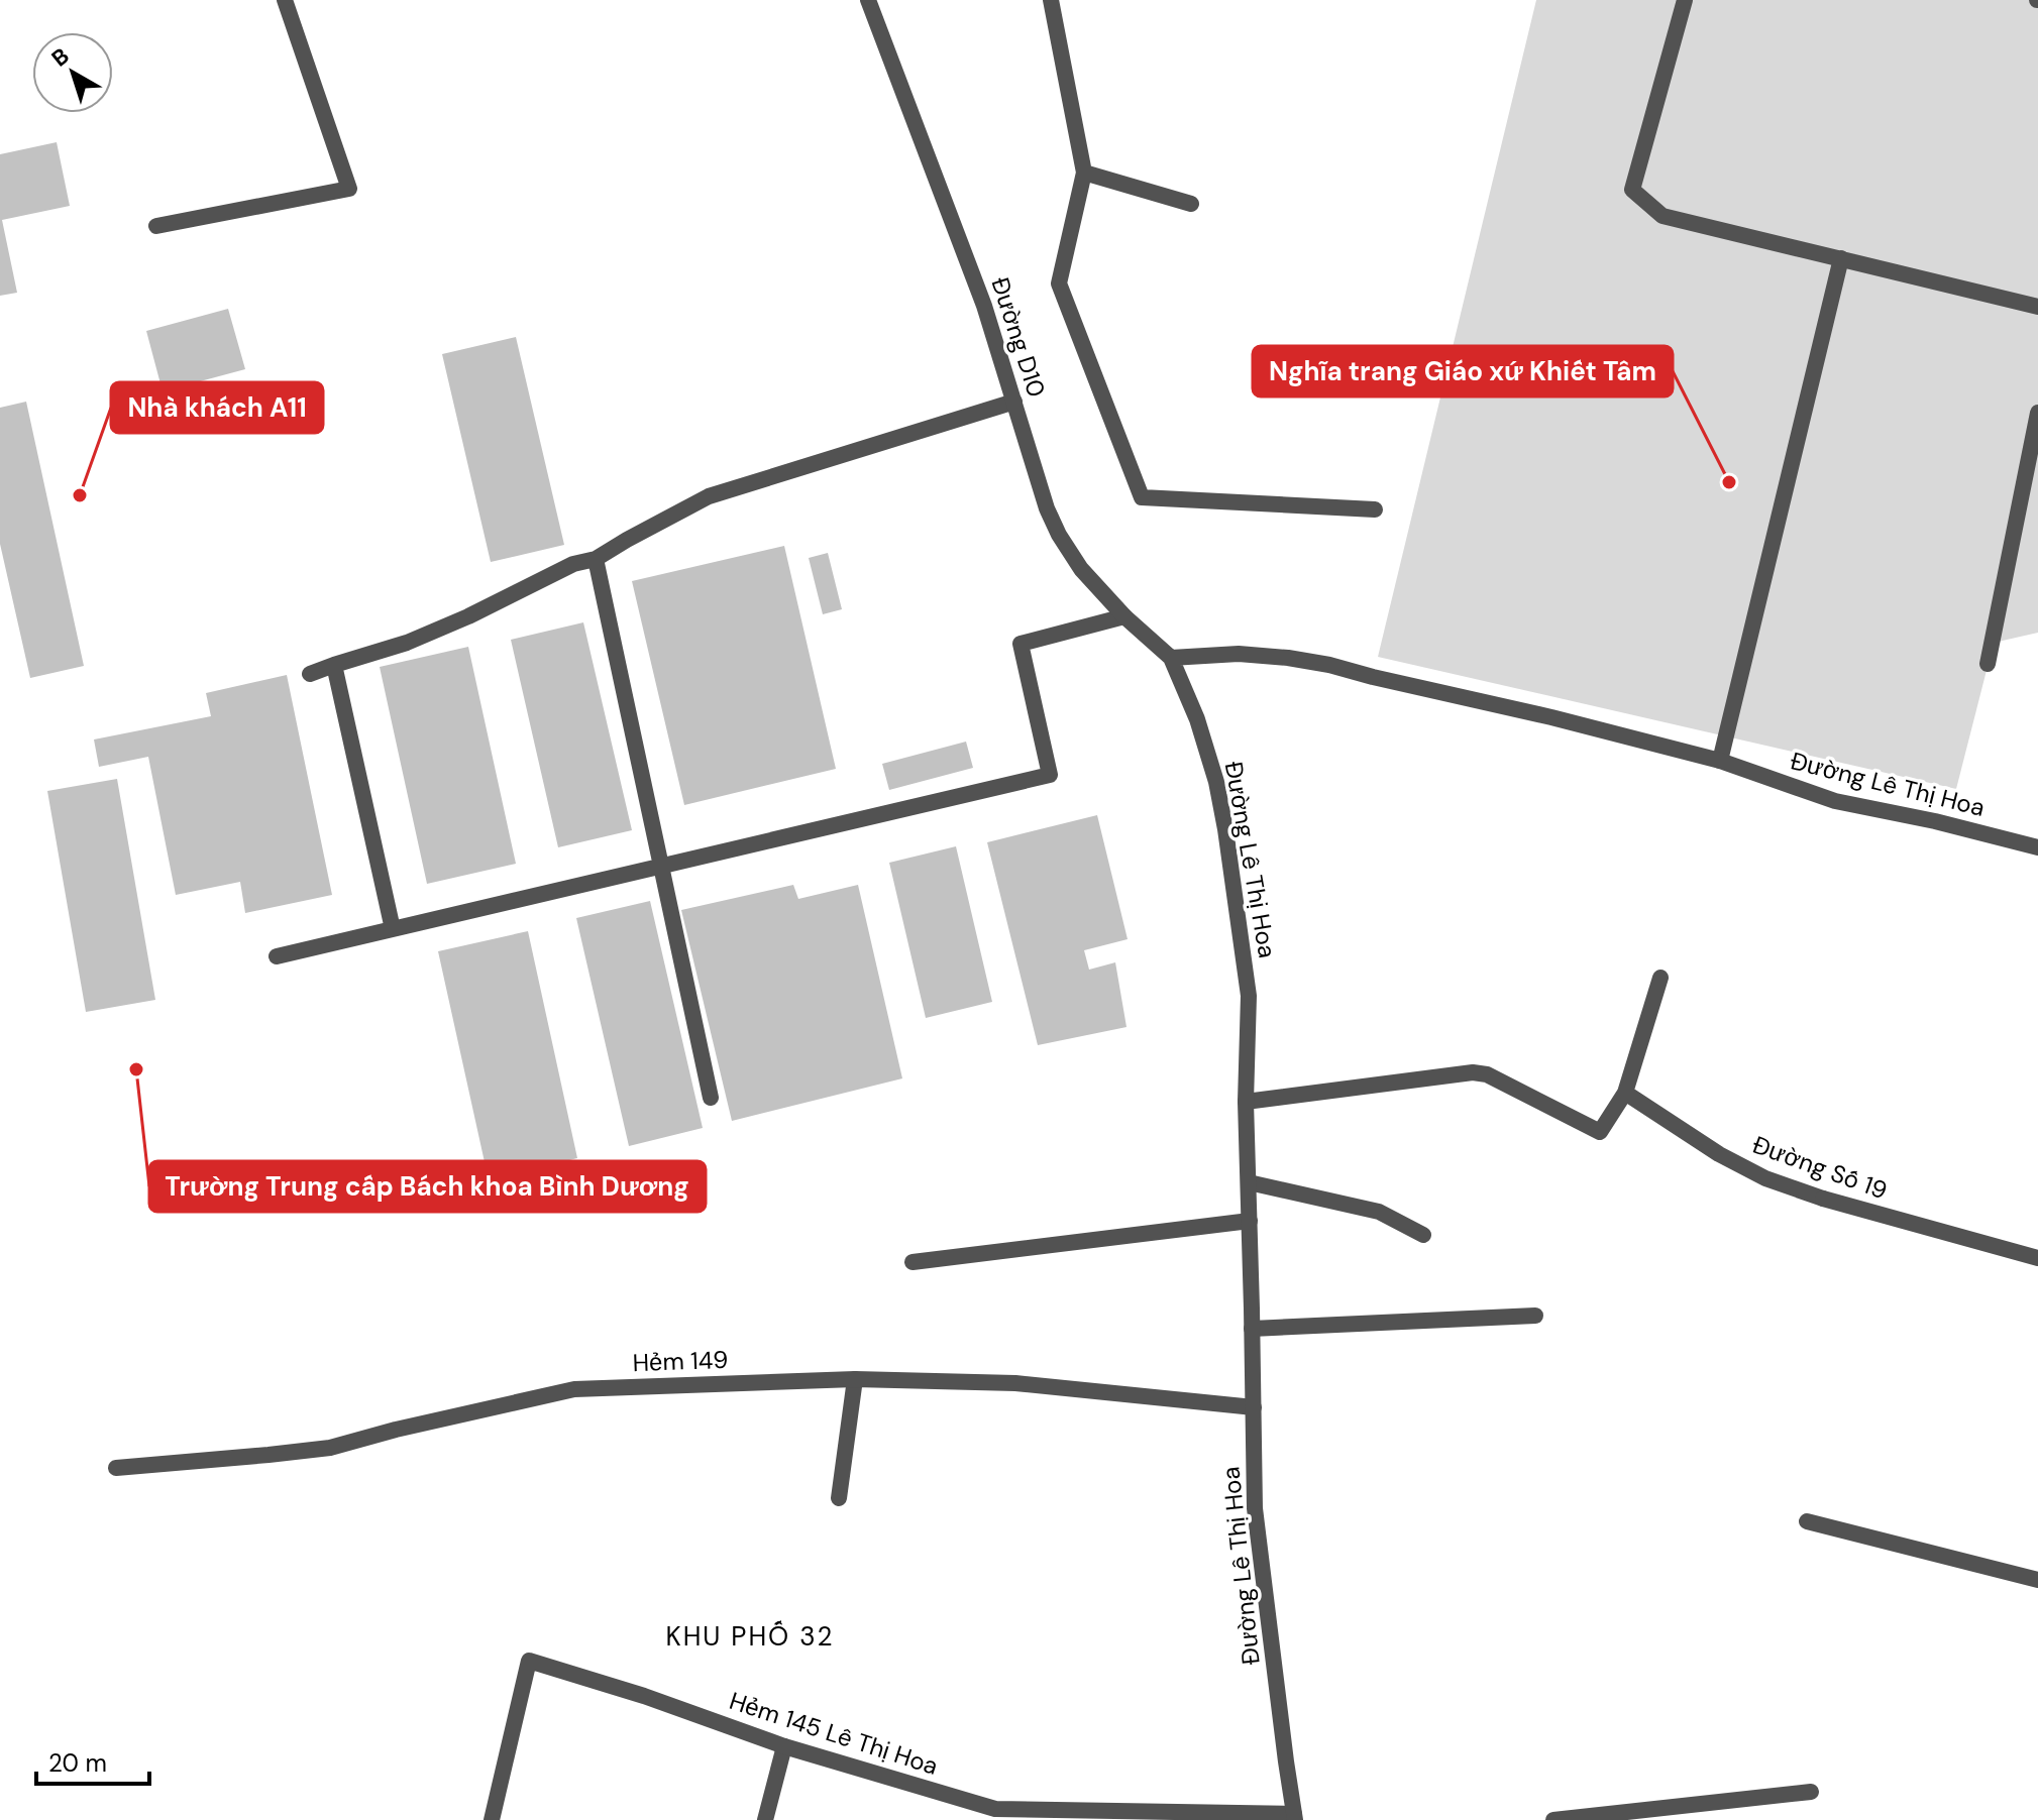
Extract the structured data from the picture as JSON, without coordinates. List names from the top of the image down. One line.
{"streets":{"street":["Đường D10","Đường Lê Thị Hoa","Đường Số 19","Hẻm 149","Hẻm 145 Lê Thị Hoa"]},"crossings":[["Đường D10","Đường Lê Thị Hoa"],["Đường Lê Thị Hoa","Hẻm 149"],["Đường Lê Thị Hoa","Hẻm 145 Lê Thị Hoa"]],"districts":["KHU PHỐ 32"],"places":["Nghĩa trang Giáo xứ Khiết Tâm","Nhà khách A11","Trường Trung cấp Bách khoa Bình Dương"],"scale_bar":"20 m","north":"top left"}
